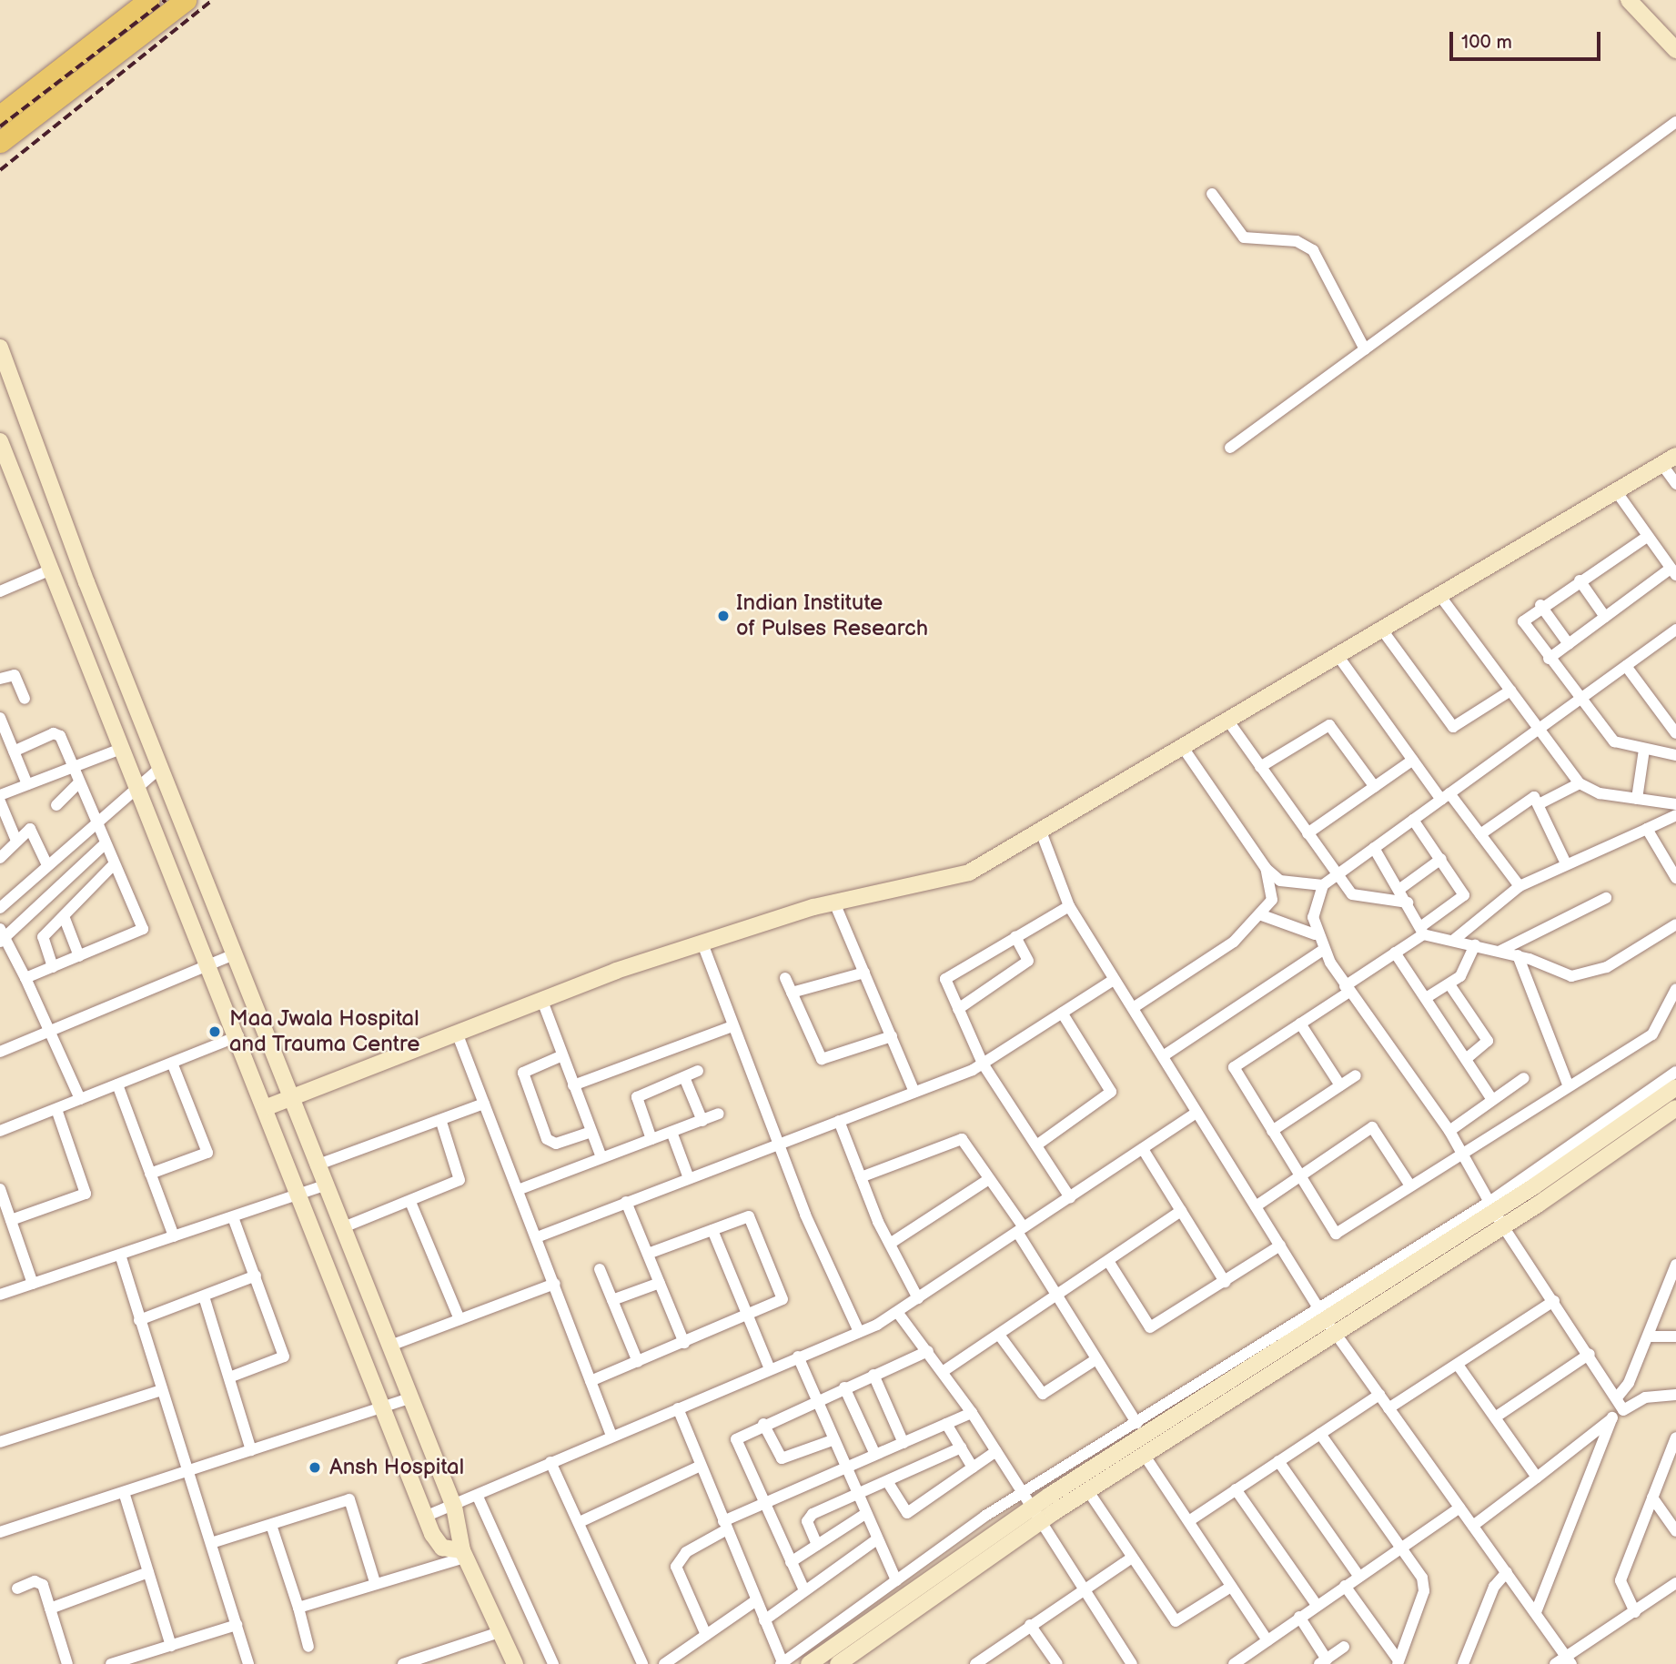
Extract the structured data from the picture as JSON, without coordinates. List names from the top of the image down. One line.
{"places":["Indian Institute of Pulses Research","Maa Jwala Hospital and Trauma Centre","Ansh Hospital"],"scale_bar":"100 m"}
